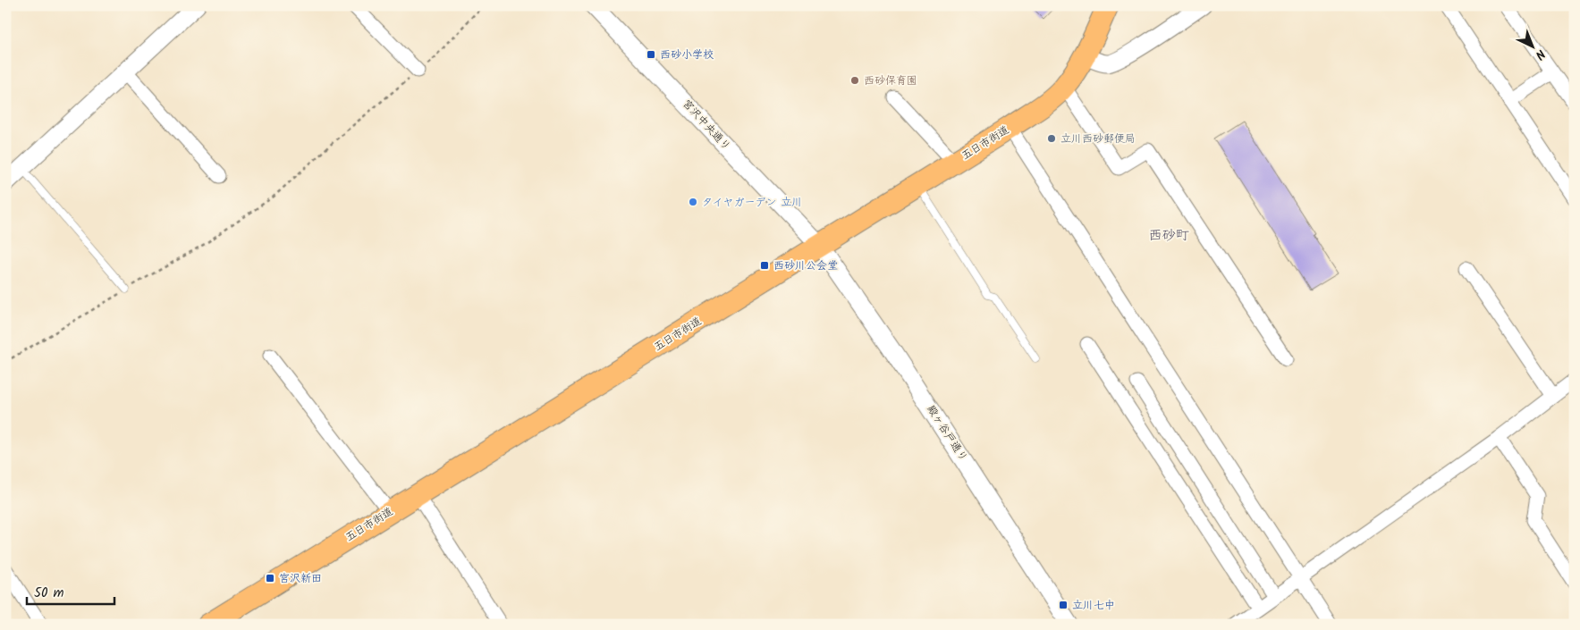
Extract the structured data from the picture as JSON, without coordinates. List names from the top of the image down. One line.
{"streets":{"main road":["五日市街道"],"street":["宮沢中央通り","殿ヶ谷戸通り"]},"crossings":[["宮沢中央通り","五日市街道"],["宮沢中央通り","殿ヶ谷戸通り"],["五日市街道","殿ヶ谷戸通り"]],"districts":["西砂町"],"places":{"transit":["西砂小学校","西砂川公会堂","宮沢新田","立川七中"],"other":["西砂保育園","立川西砂郵便局","タイヤガーデン 立川"]},"scale_bar":"50 m","north":"bottom right"}
